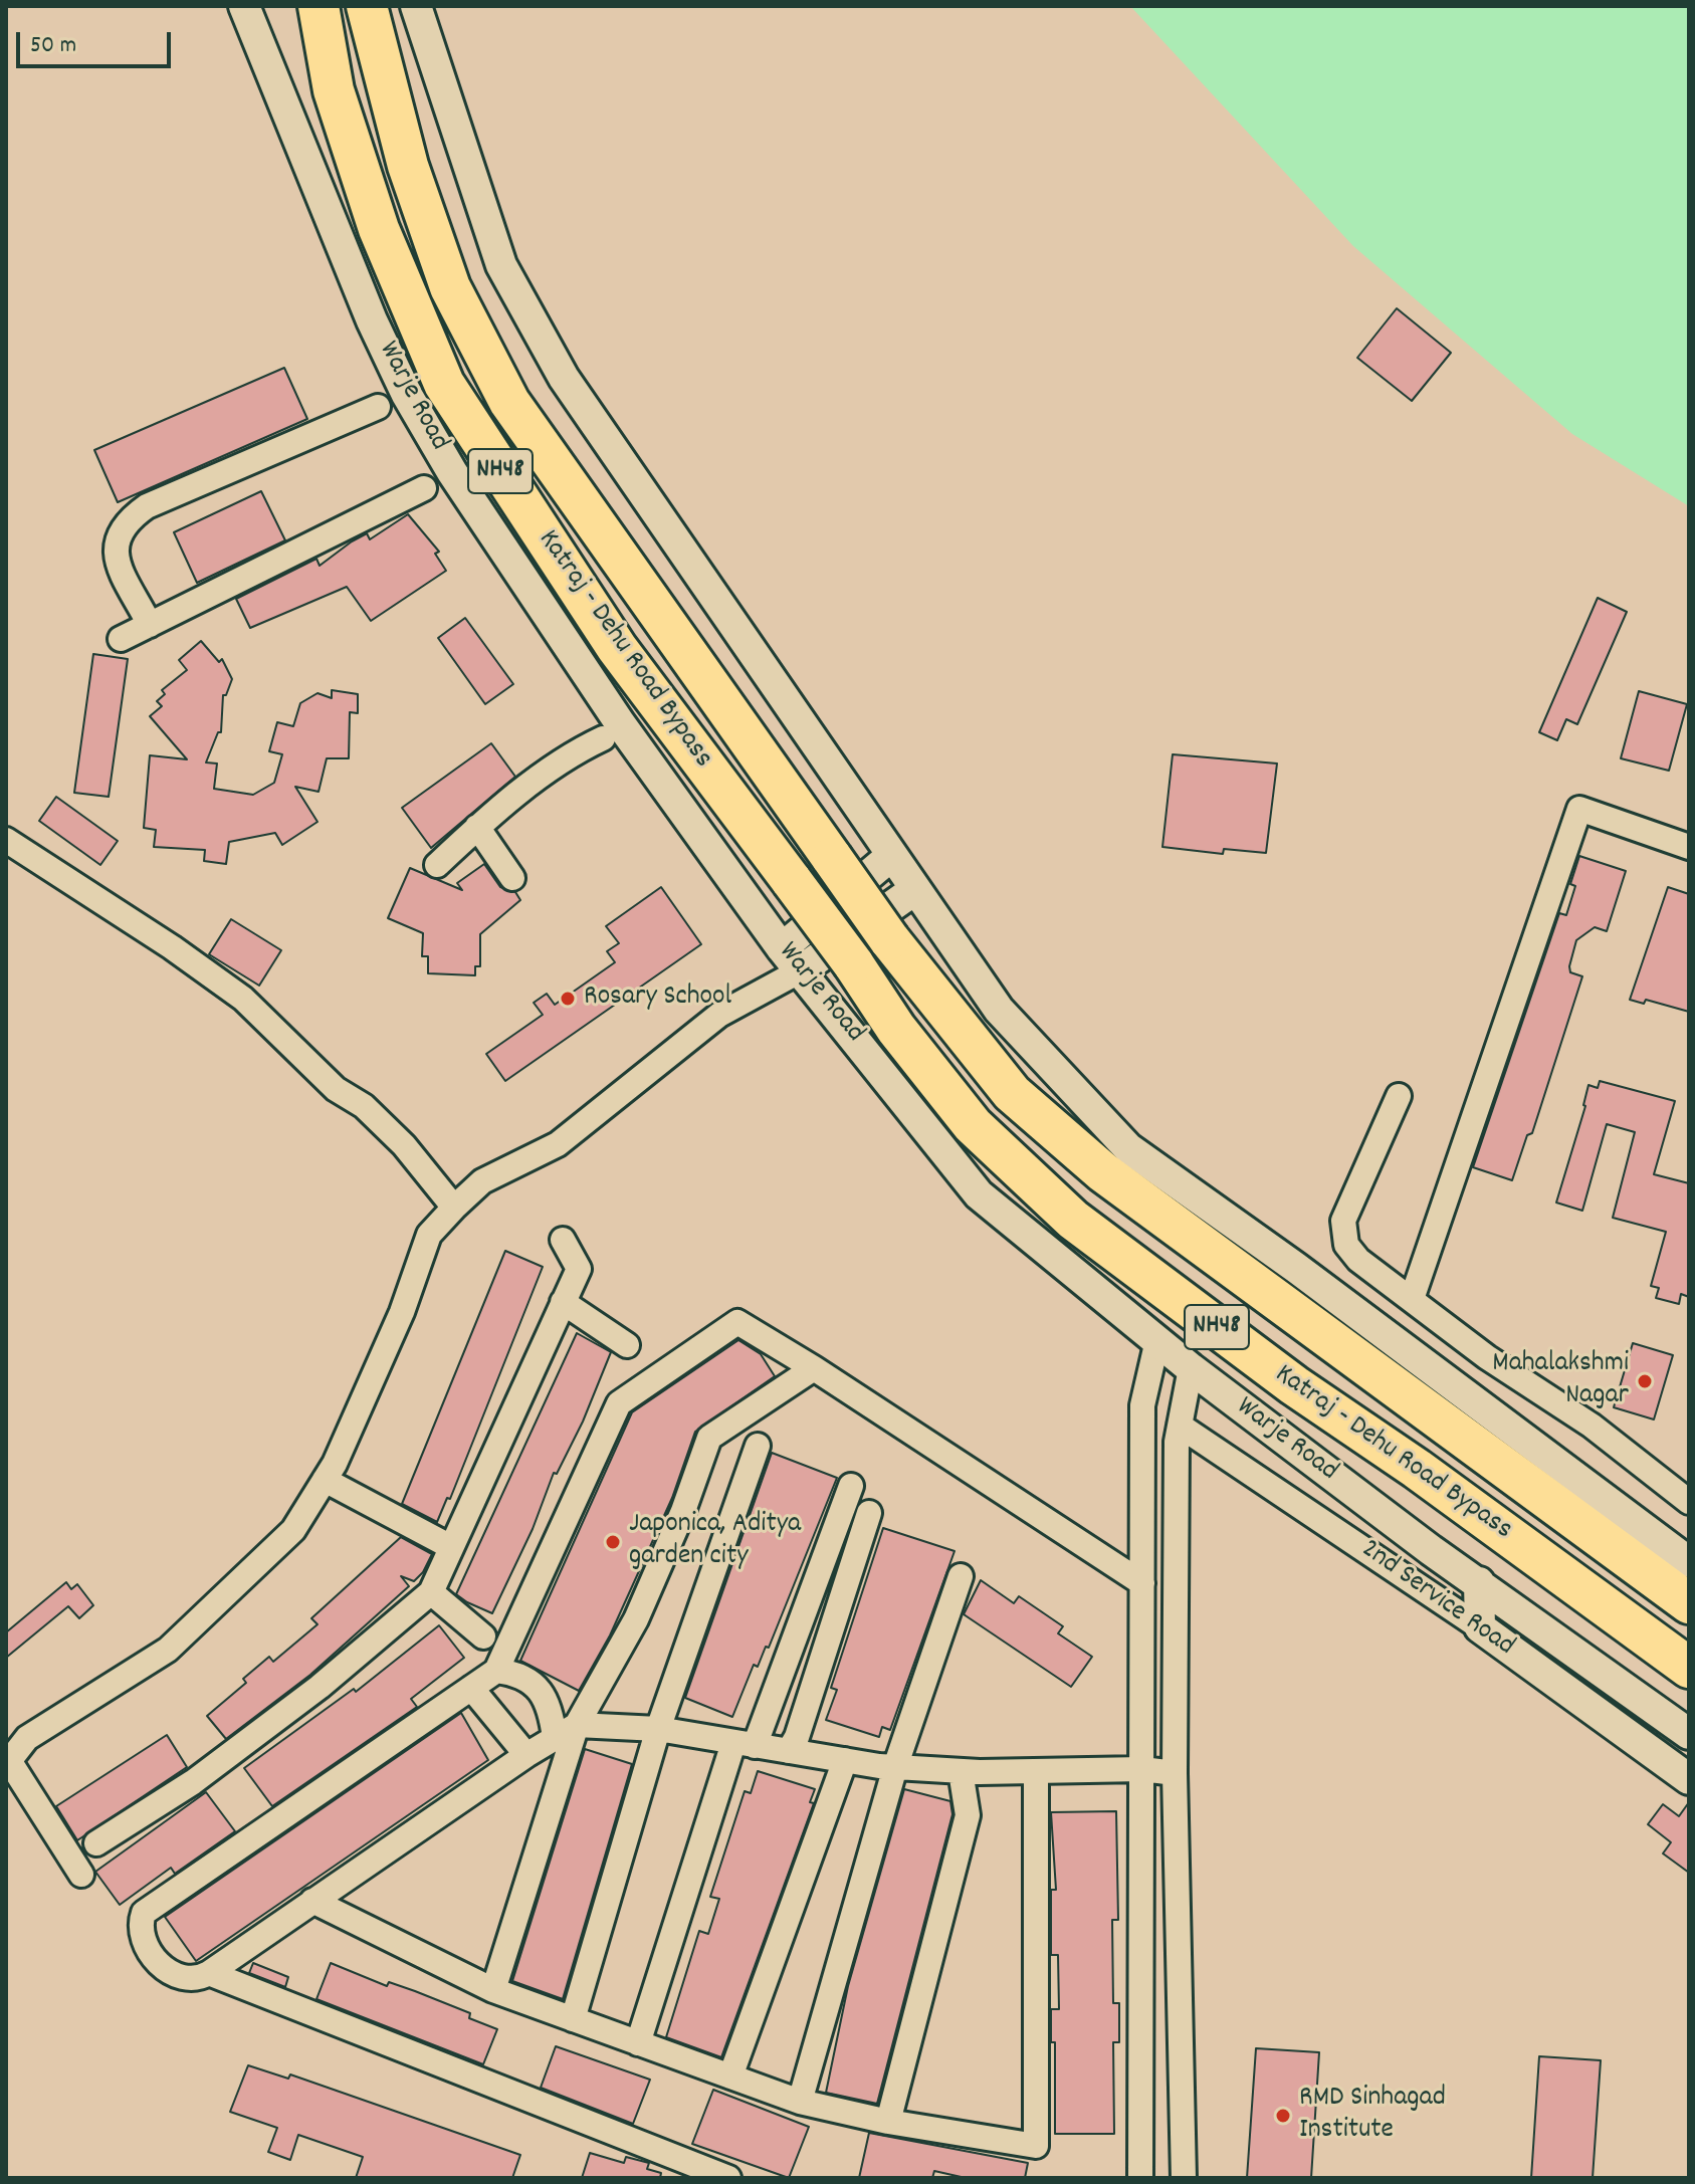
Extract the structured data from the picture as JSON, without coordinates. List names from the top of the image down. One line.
{"streets":{"highway":["NH48","Katraj - Dehu Road Bypass"],"street":["Warje Road","2nd Service Road"]},"places":["Rosary School","Mahalakshmi Nagar","Japonica, Aditya garden city","RMD Sinhagad Institute"],"scale_bar":"50 m"}
